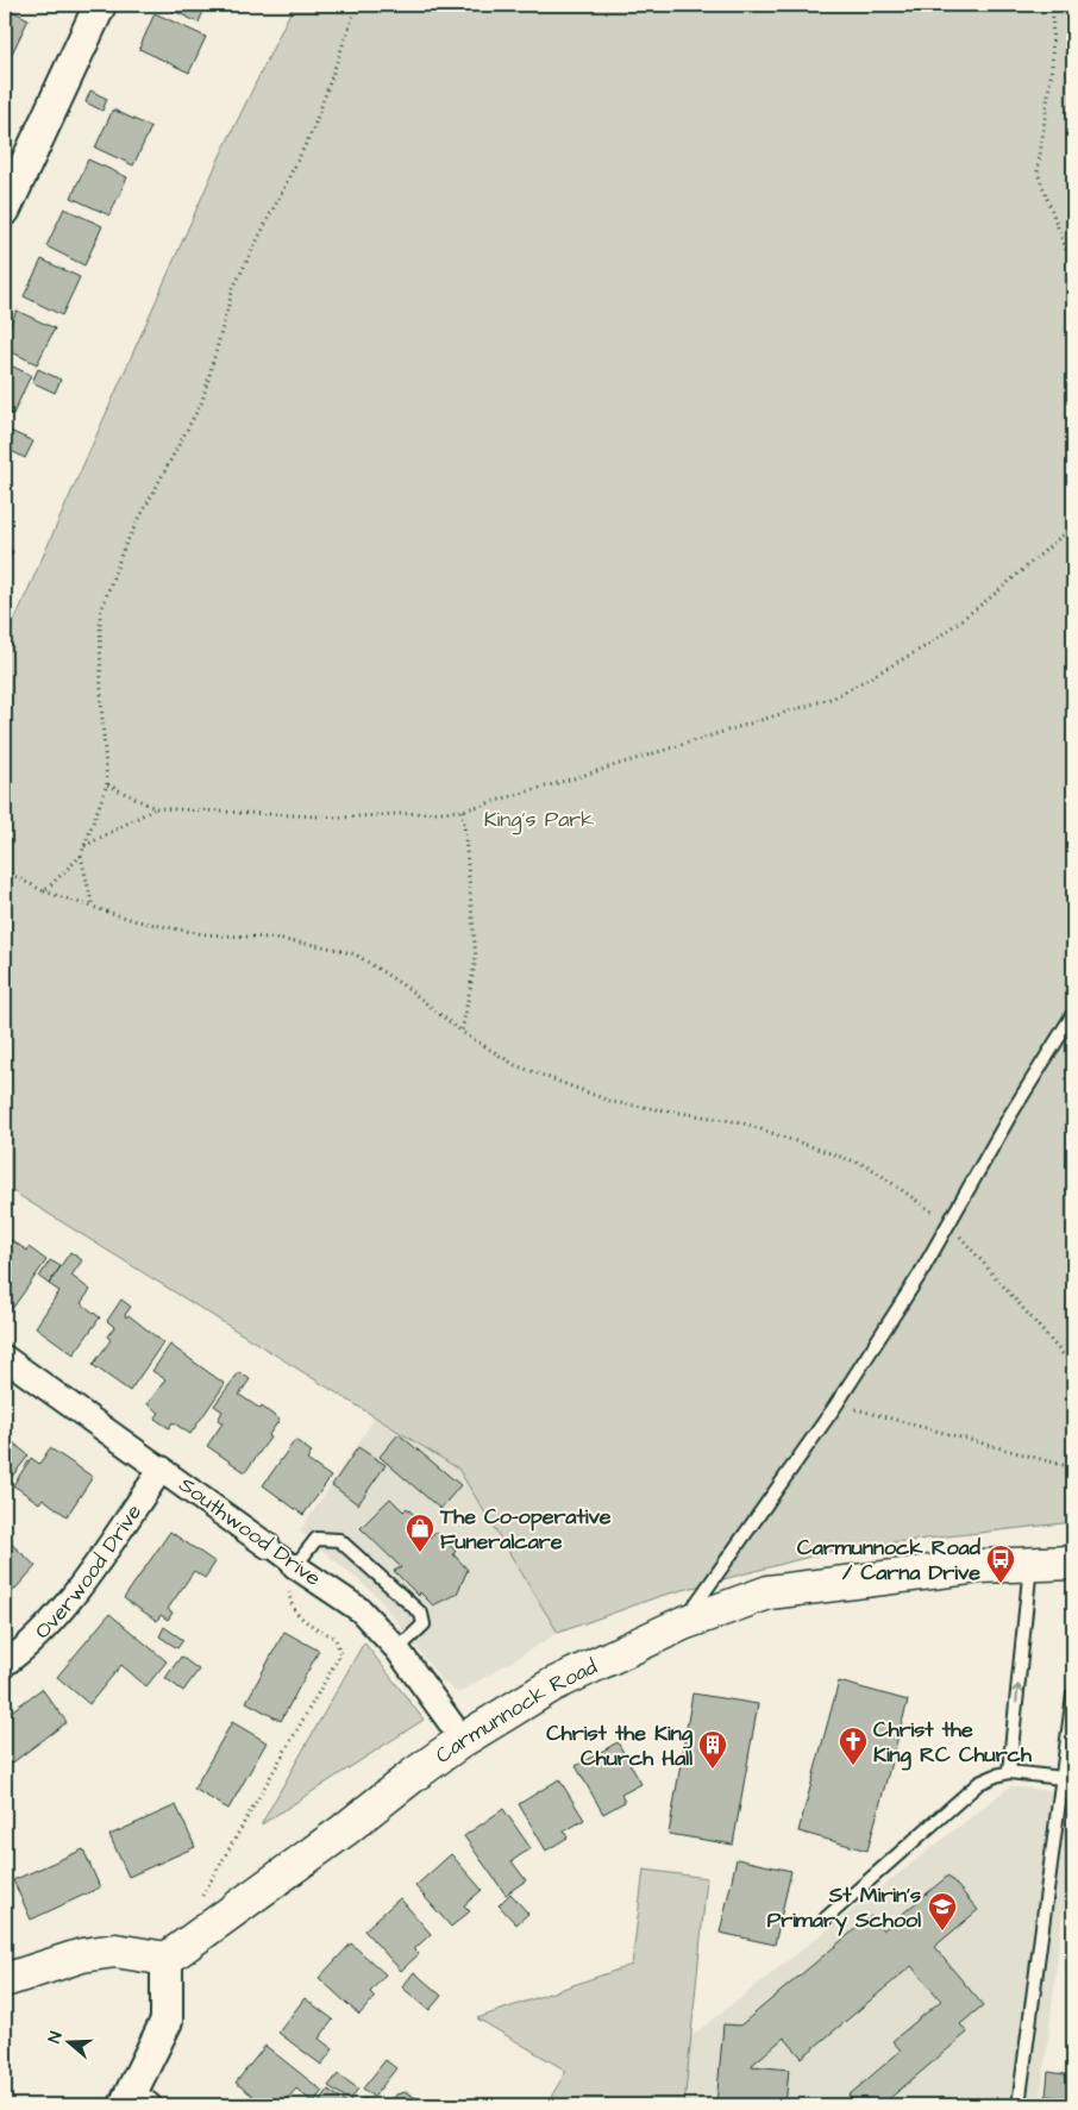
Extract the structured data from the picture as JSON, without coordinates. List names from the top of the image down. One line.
{"streets":{"main road":["Carmunnock Road"],"street":["Southwood Drive","Overwood Drive"]},"crossings":[["Southwood Drive","Overwood Drive"],["Southwood Drive","Carmunnock Road"]],"parks":["King's Park"],"places":{"shop":["The Co-operative Funeralcare"],"bus stop":["Carmunnock Road / Carna Drive"],"church":["Christ the King RC Church"],"building":["Christ the King Church Hall"],"school or university":["St Mirin's Primary School"]},"north":"left"}
